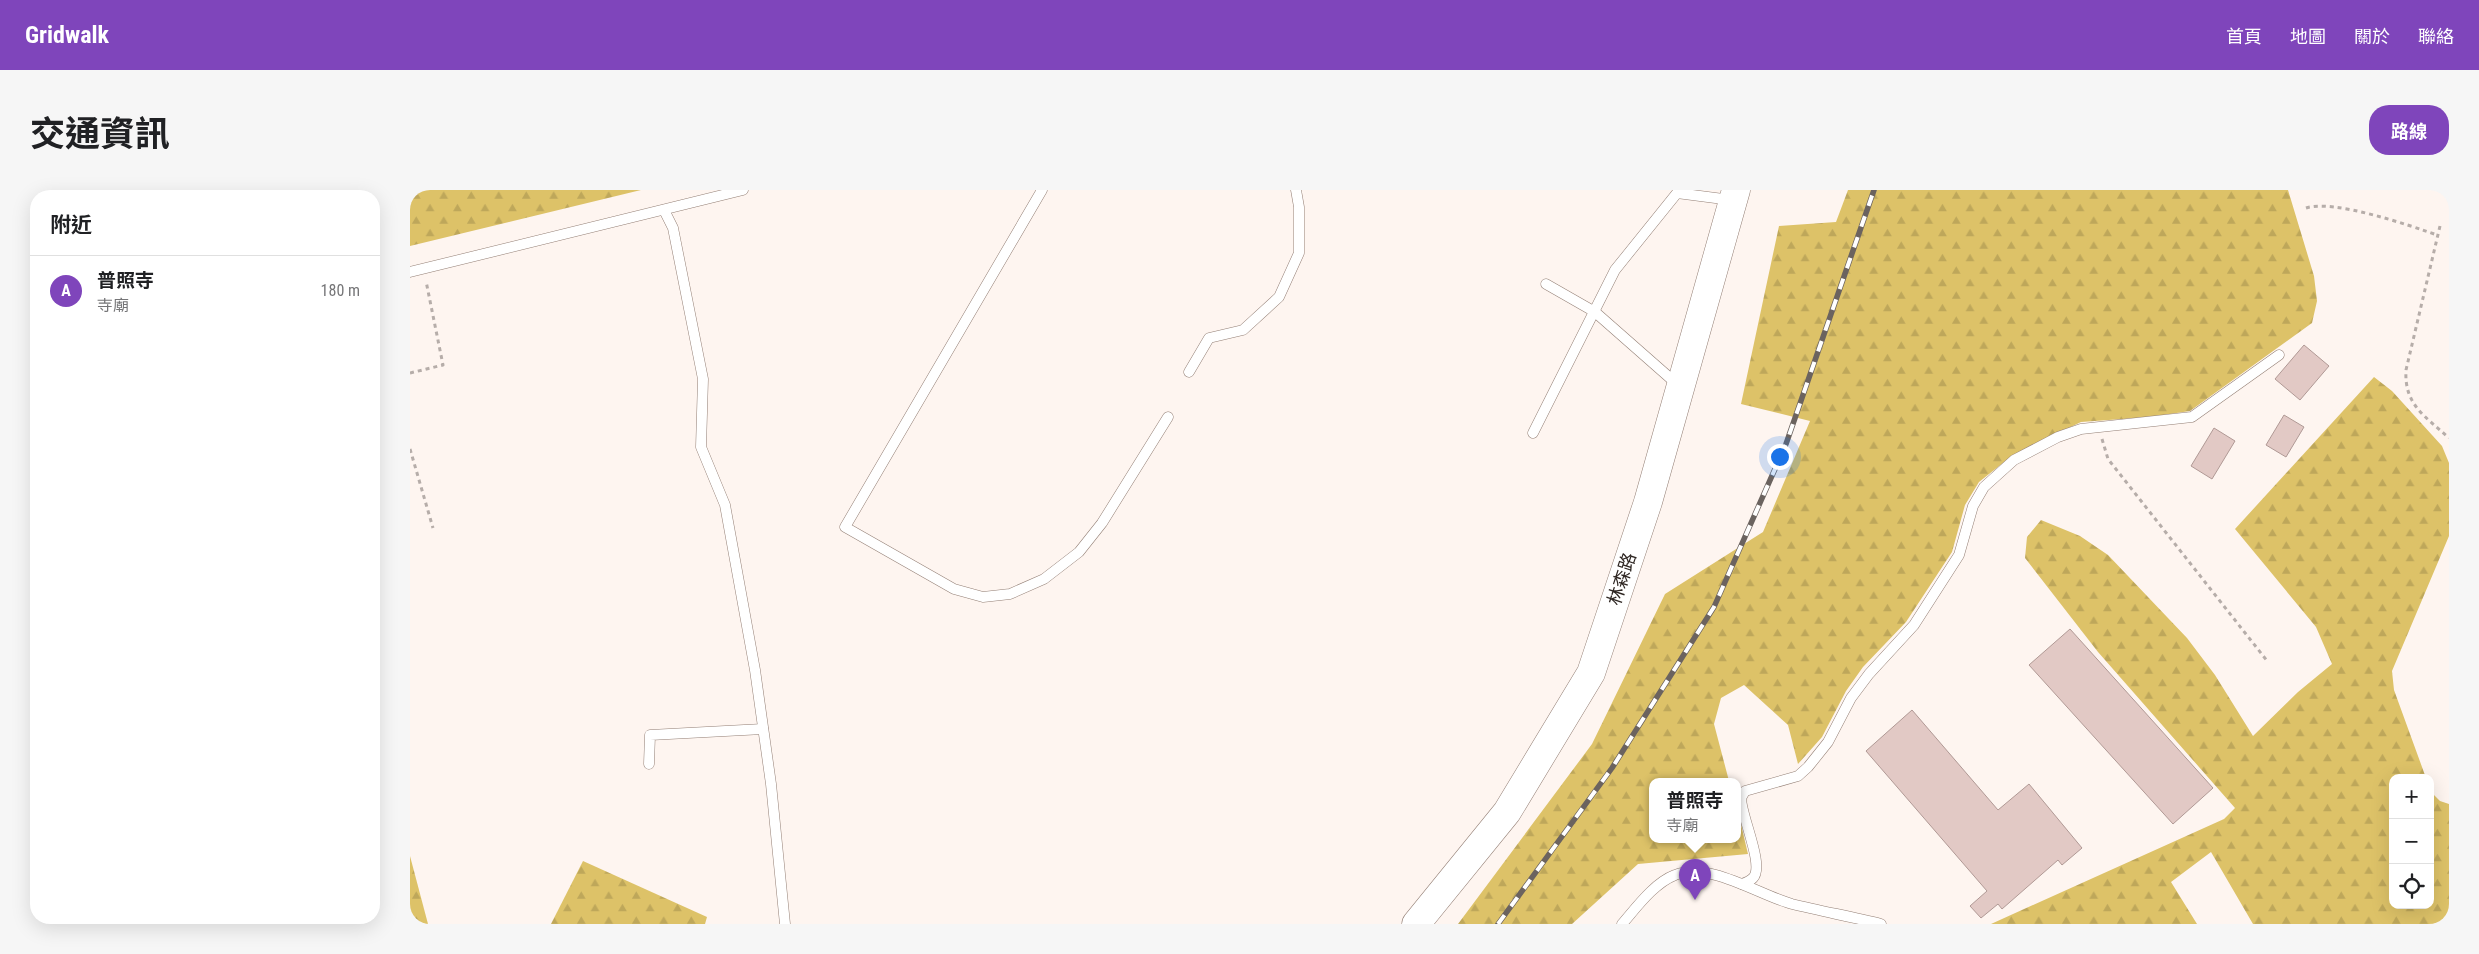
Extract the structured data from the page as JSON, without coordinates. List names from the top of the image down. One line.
{"streets":{"main road":["林森路"]},"page":{"header":"Gridwalk","nav":["首頁","地圖","關於","聯絡"],"title":"交通資訊","buttons":"路線","heading":"附近","list":[{"mark":"A","name":"普照寺","note":"寺廟","value":"180 m"}],"map_buttons":["+","−"],"popup":["普照寺","寺廟"],"pins":"A"}}
